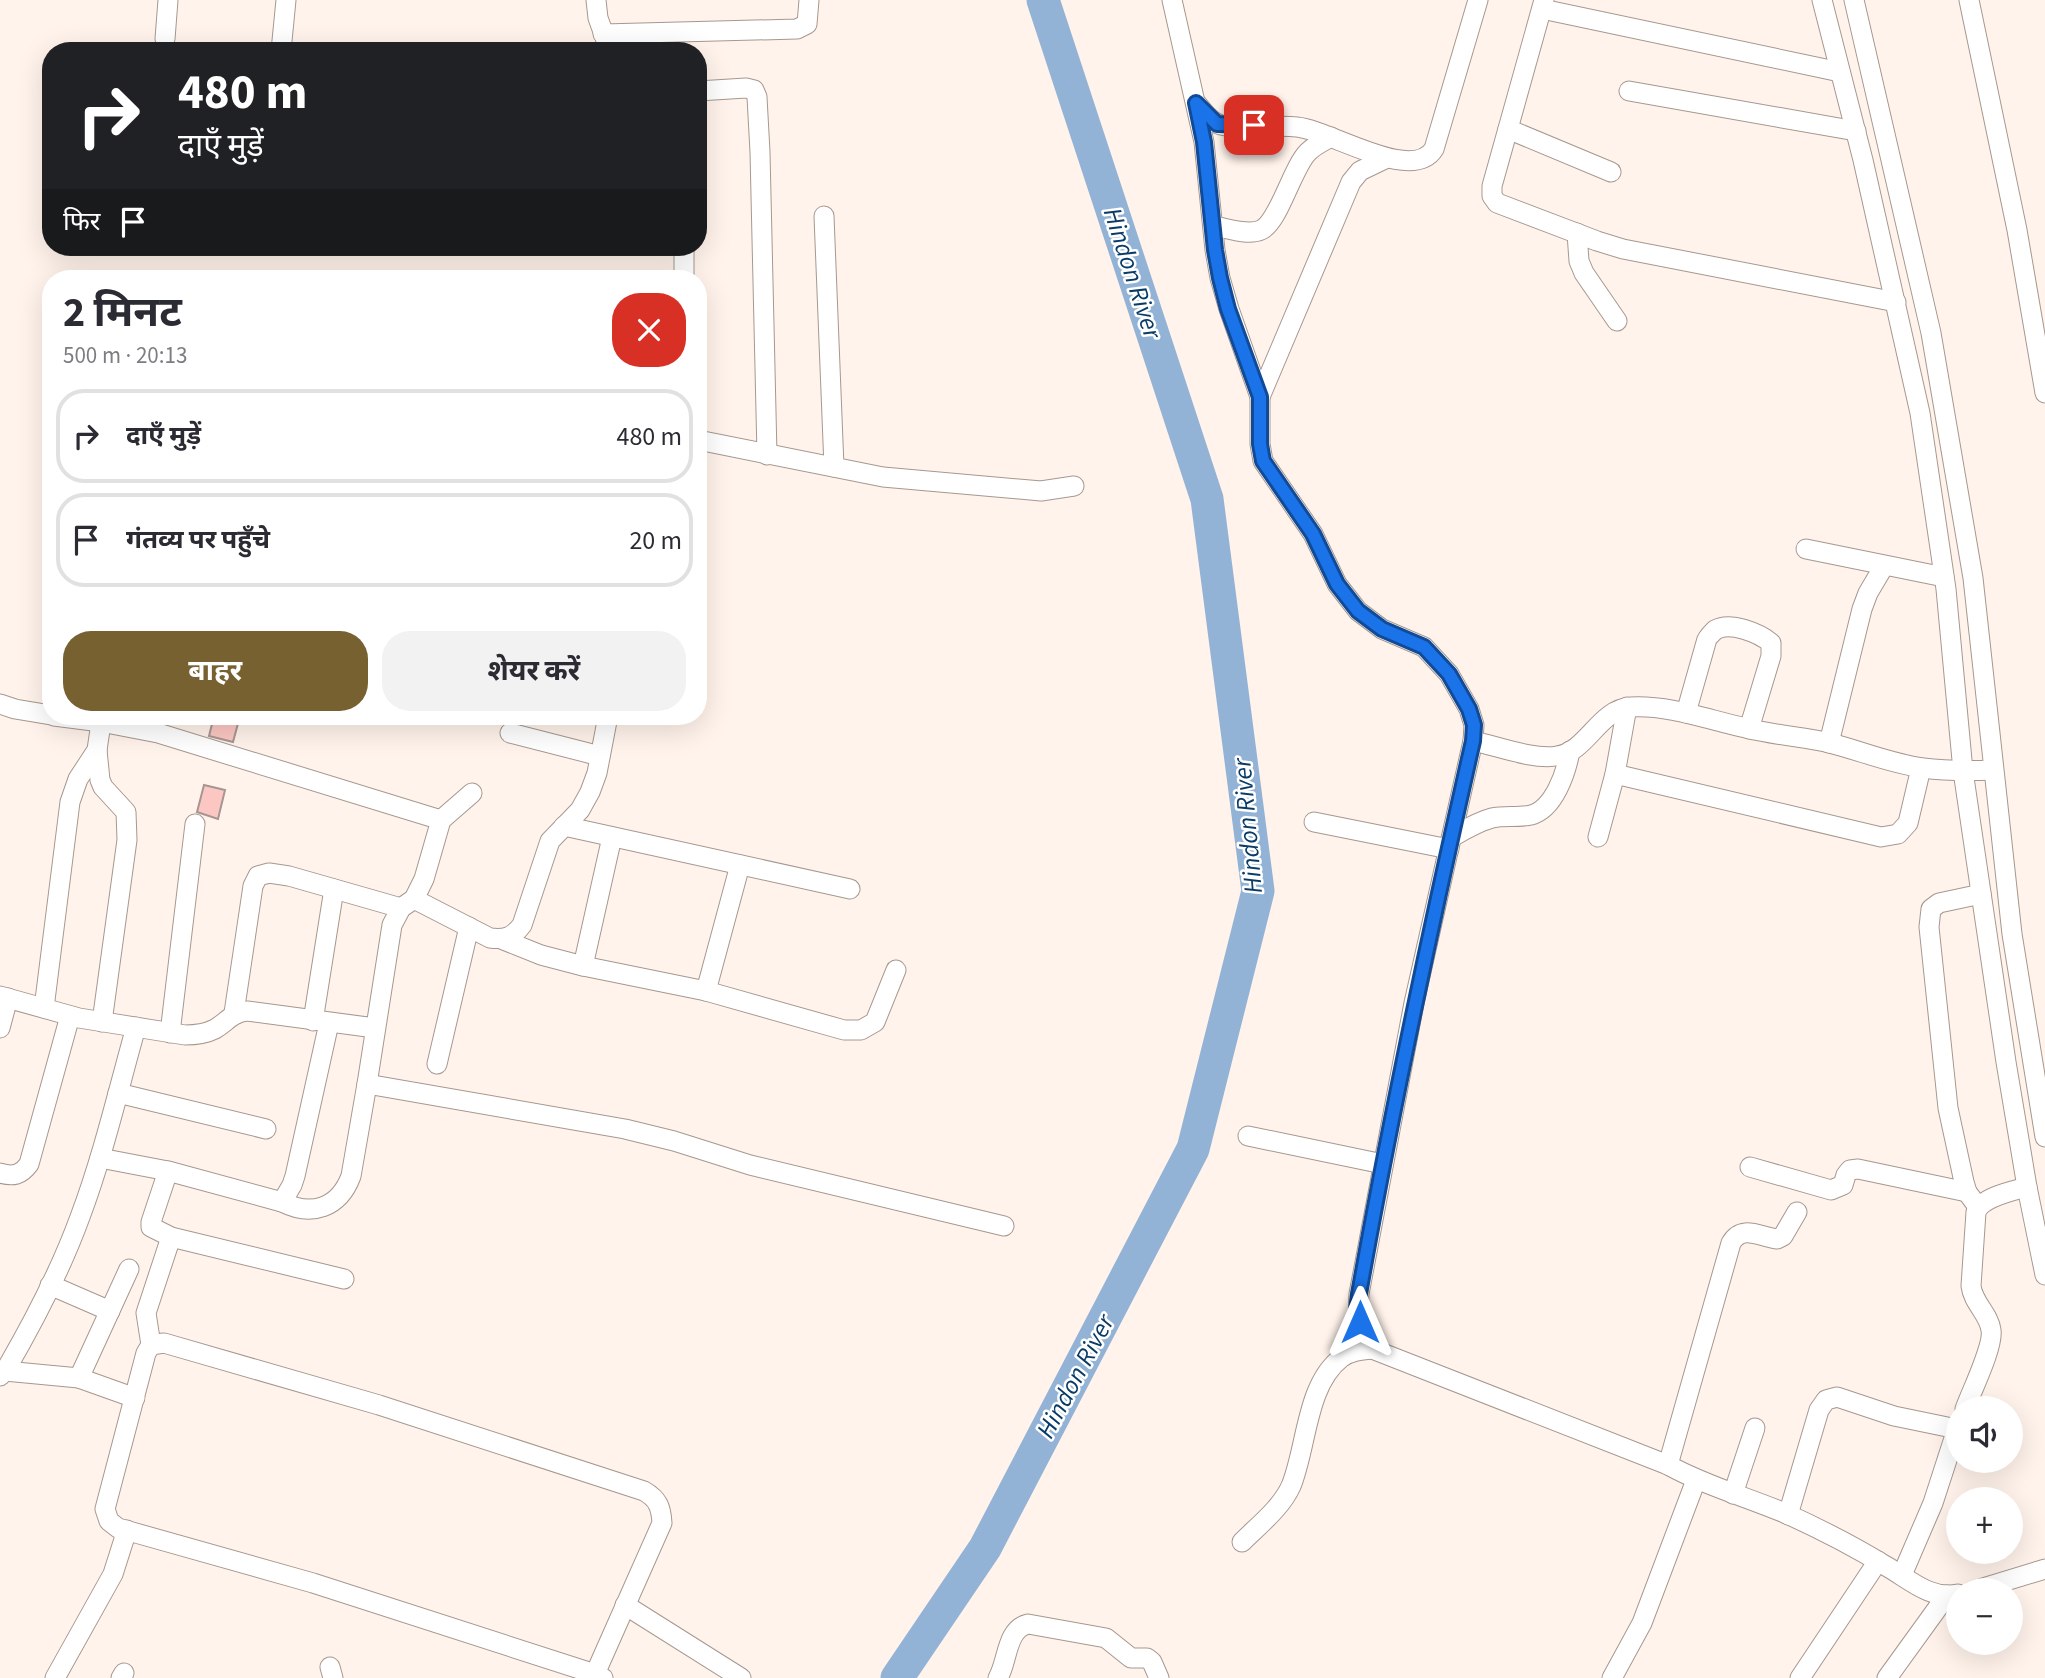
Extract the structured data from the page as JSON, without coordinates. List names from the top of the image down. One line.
{"water":["Hindon River"],"page":{"turn":["480 m","दाएँ मुड़ें"],"then":"फिर","heading":["2 मिनट","500 m · 20:13"],"list":[{"name":"दाएँ मुड़ें","value":"480 m"},{"name":"गंतव्य पर पहुँचे","value":"20 m"}],"buttons":["बाहर","शेयर करें"],"map_buttons":["+","−"]}}
